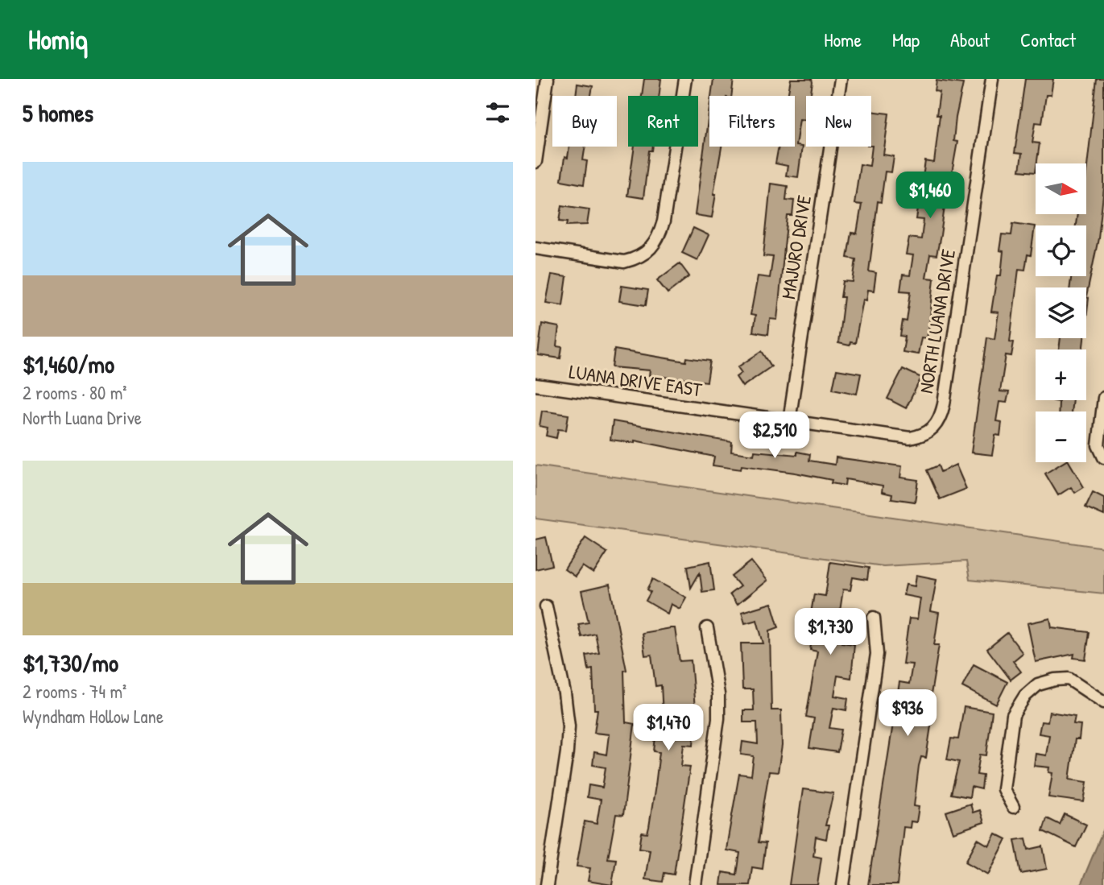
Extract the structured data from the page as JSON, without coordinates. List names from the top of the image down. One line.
{"streets":{"street":["MAJURO DRIVE","NORTH LUANA DRIVE","LUANA DRIVE EAST"]},"crossings":[["MAJURO DRIVE","LUANA DRIVE EAST"],["NORTH LUANA DRIVE","LUANA DRIVE EAST"]],"north":"right","page":{"header":"Homiq","nav":["Home","Map","About","Contact"],"heading":"5 homes","chip":["Buy","Rent","Filters","New"],"list":[{"name":"$1,460/mo","note":"2 rooms · 80 m² · North Luana Drive"},{"name":"$1,730/mo","note":"2 rooms · 74 m² · Wyndham Hollow Lane"}],"map_buttons":["+","−"],"price":["$1,460","$2,510","$1,730","$936","$1,470"]}}
